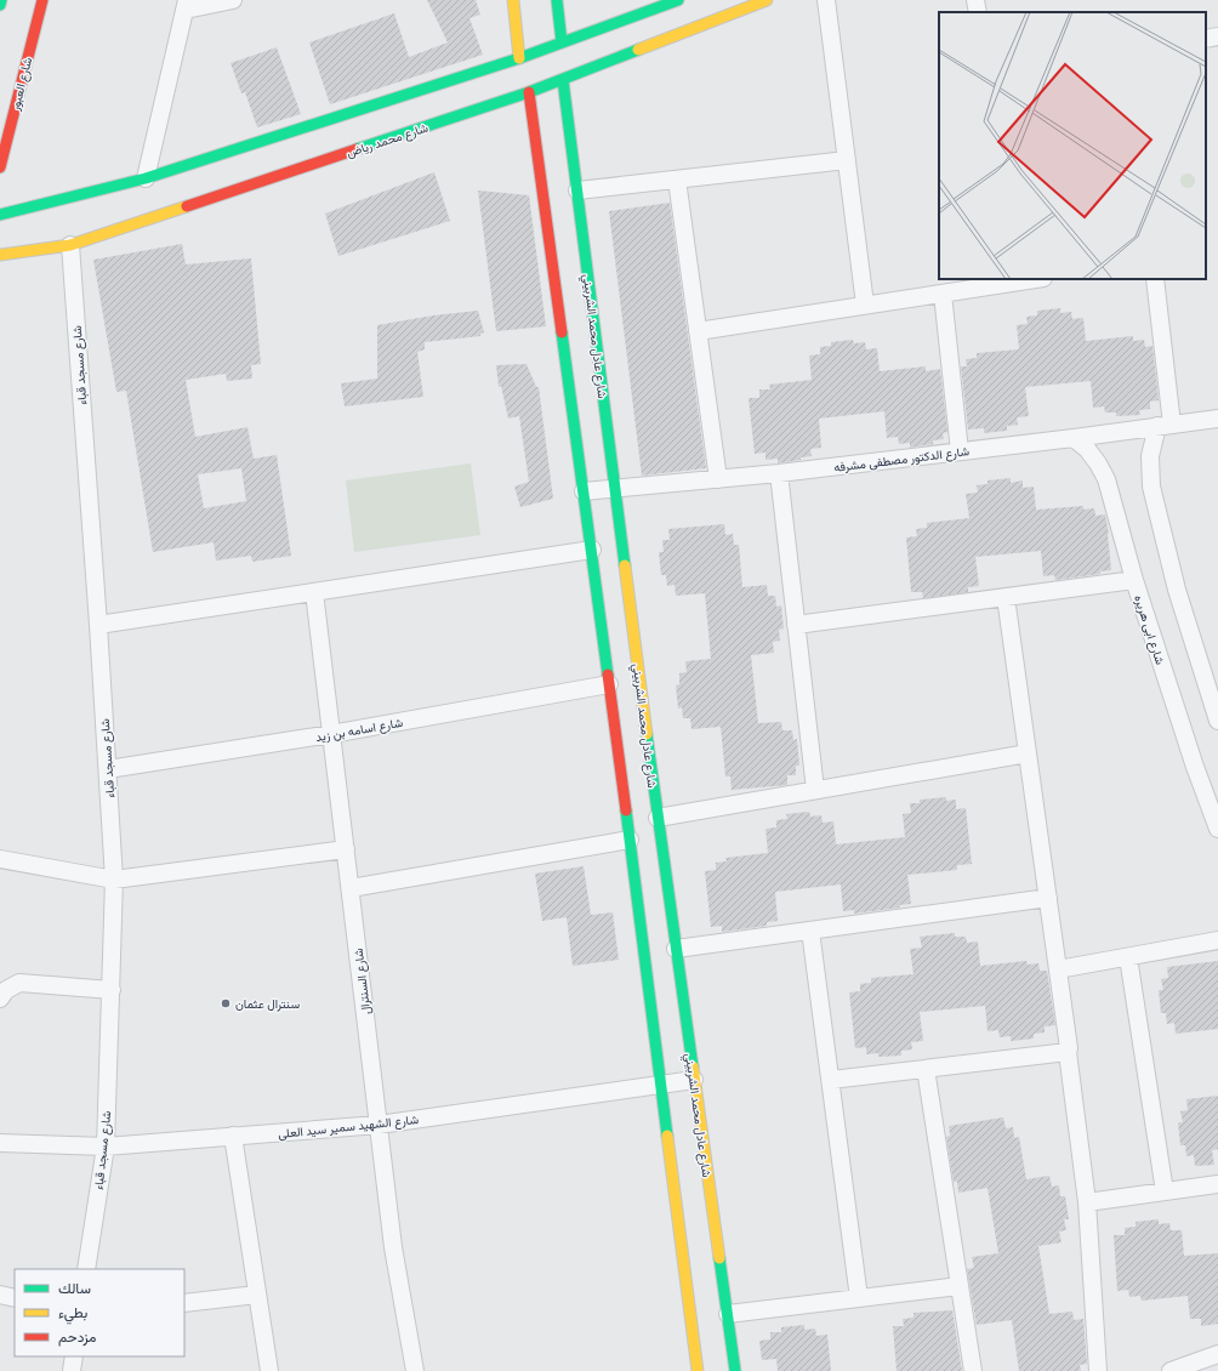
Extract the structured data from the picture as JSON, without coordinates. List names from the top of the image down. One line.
{"streets":{"street":["شارع العبور","شارع محمد رياض","شارع عادل محمد الشربيني","شارع مسجد قباء","شارع الدكتور مصطفى مشرفه","شارع ابى هريره","شارع اسامه بن زيد","شارع السنترال","شارع الشهيد سمير سيد العلى"]},"crossings":[["شارع محمد رياض","شارع عادل محمد الشربيني"],["شارع محمد رياض","شارع مسجد قباء"],["شارع عادل محمد الشربيني","شارع الدكتور مصطفى مشرفه"],["شارع عادل محمد الشربيني","شارع الشهيد سمير سيد العلى"],["شارع مسجد قباء","شارع اسامه بن زيد"],["شارع مسجد قباء","شارع الشهيد سمير سيد العلى"],["شارع الدكتور مصطفى مشرفه","شارع ابى هريره"],["شارع اسامه بن زيد","شارع السنترال"],["شارع السنترال","شارع الشهيد سمير سيد العلى"]],"places":["سنترال عثمان"],"legend":["سالك","بطيء","مزدحم"]}
